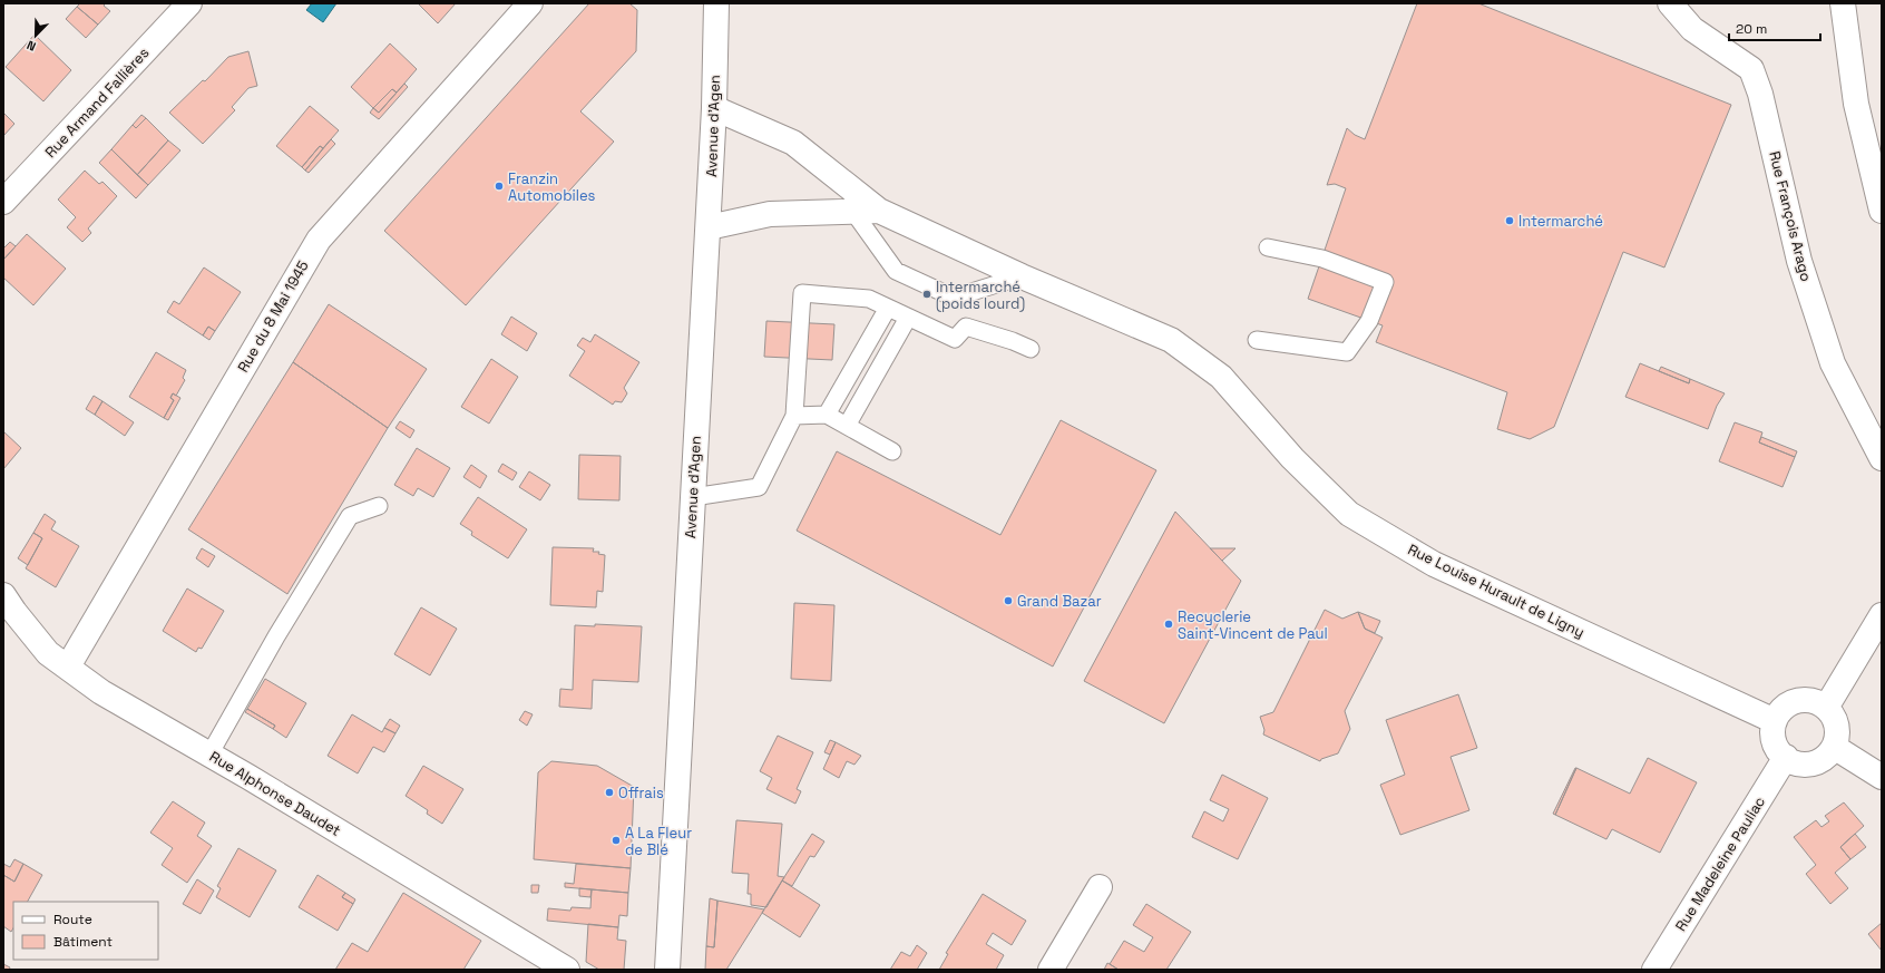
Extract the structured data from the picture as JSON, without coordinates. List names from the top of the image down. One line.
{"streets":{"street":["Rue Armand Fallières","Avenue d'Agen","Rue François Arago","Rue du 8 Mai 1945","Rue Louise Hurault de Ligny","Rue Alphonse Daudet","Rue Madeleine Pauliac"]},"crossings":[["Avenue d'Agen","Rue Louise Hurault de Ligny"],["Rue du 8 Mai 1945","Rue Alphonse Daudet"],["Rue Louise Hurault de Ligny","Rue Madeleine Pauliac"]],"places":["Franzin Automobiles","Intermarché","Intermarché (poids lourd)","Grand Bazar","Recyclerie Saint-Vincent de Paul","Offrais","A La Fleur de Blé"],"legend":["Route","Bâtiment"],"scale_bar":"20 m","north":"bottom left"}
